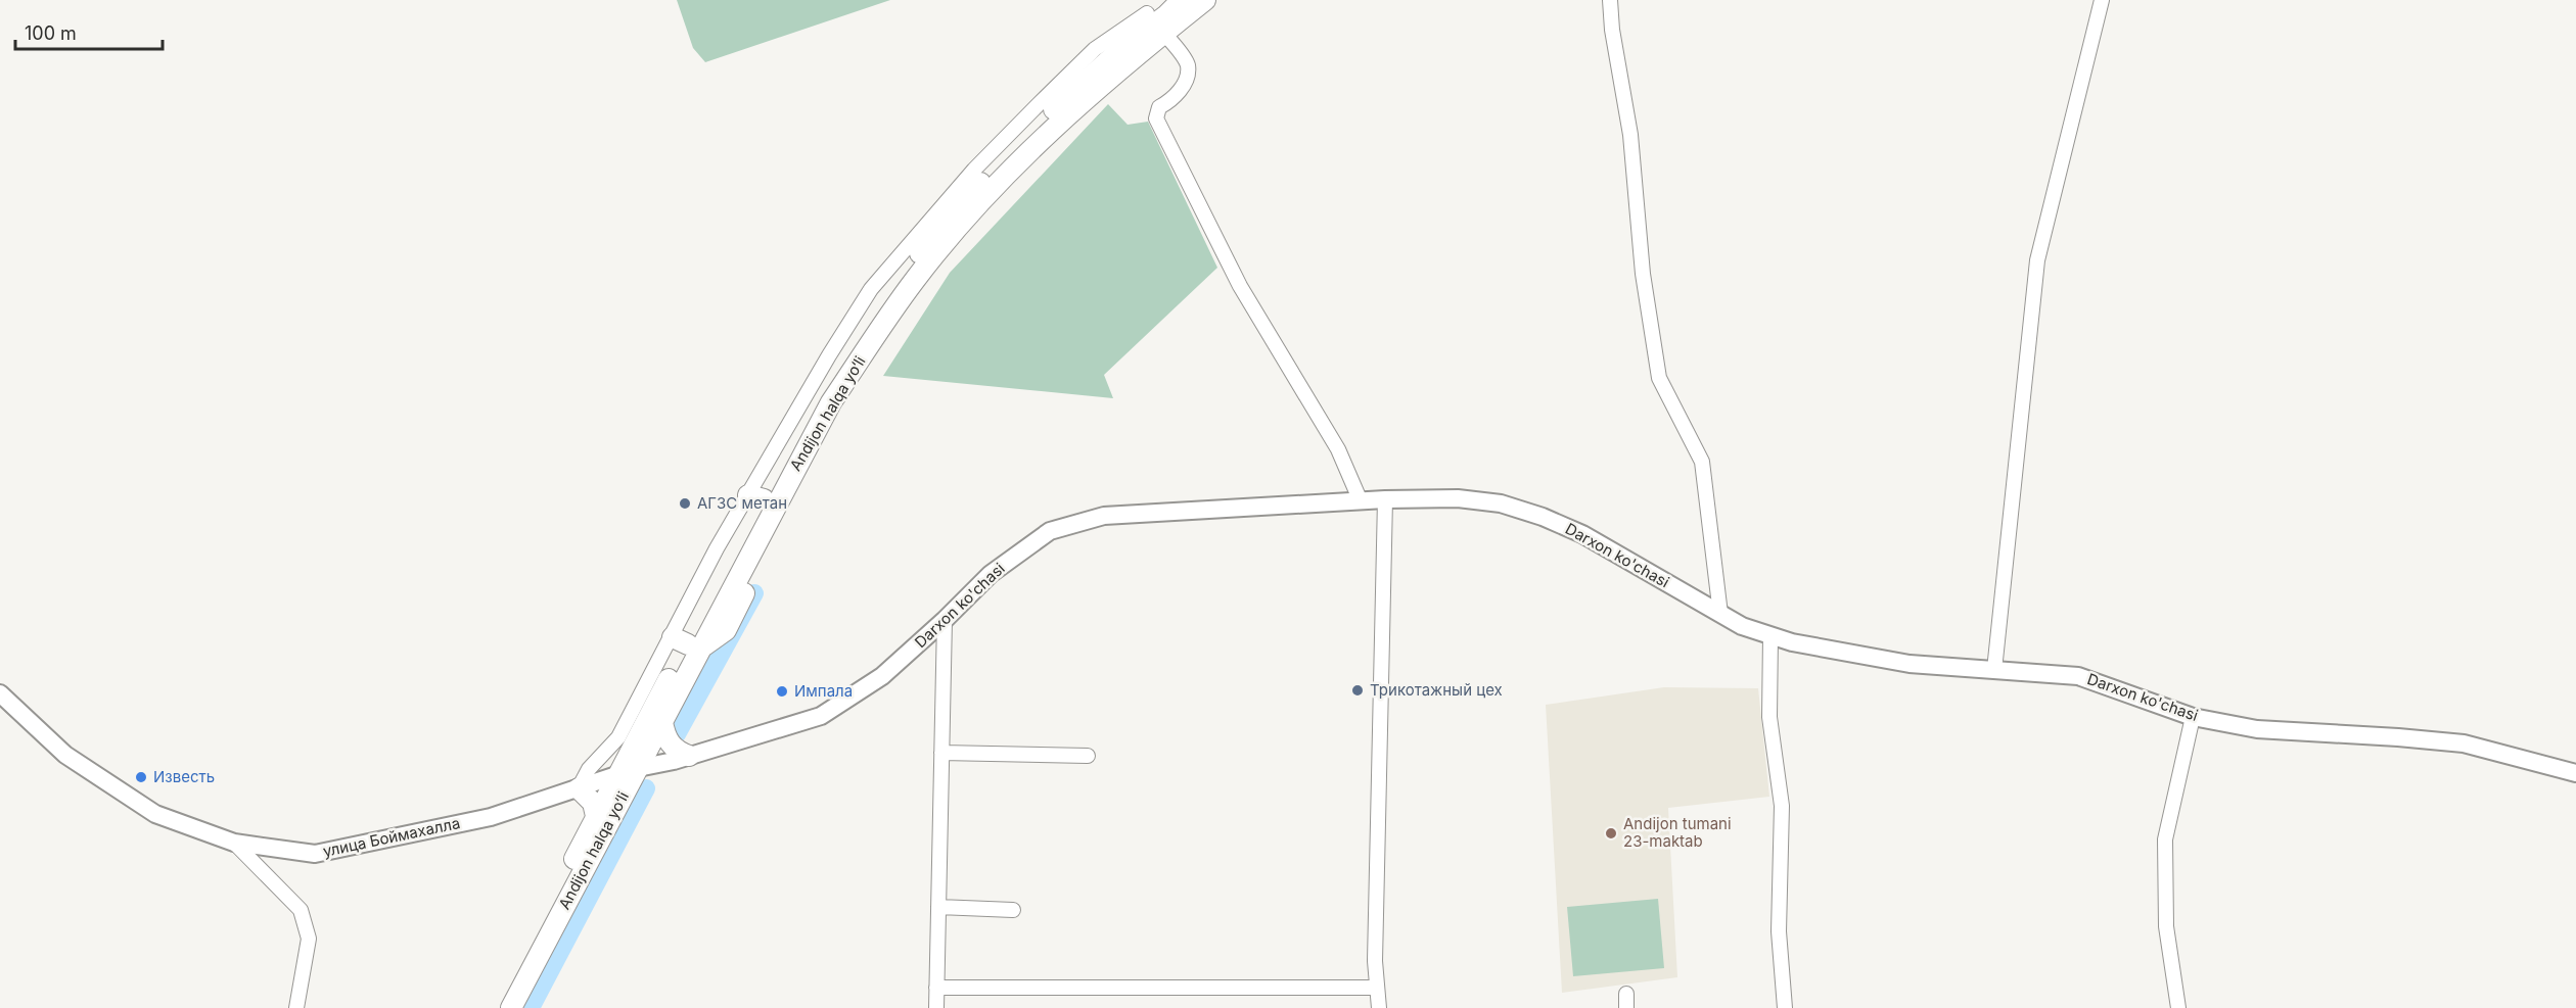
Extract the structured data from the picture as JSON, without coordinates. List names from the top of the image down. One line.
{"streets":{"highway":["Andijon halqa yo‘li"],"main road":["Darxon ko'chasi","улица Боймахалла"]},"crossings":[["Andijon halqa yo‘li","Darxon ko'chasi"],["Andijon halqa yo‘li","улица Боймахалла"],["Darxon ko'chasi","улица Боймахалла"]],"places":["АГЗС метан","Трикотажный цех","Импала","Известь","Andijon tumani 23-maktab"],"scale_bar":"100 m"}
